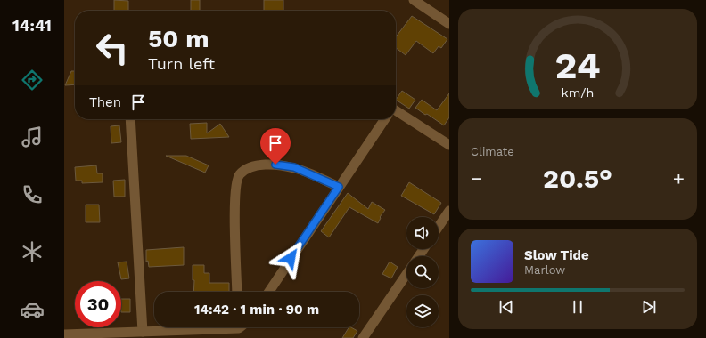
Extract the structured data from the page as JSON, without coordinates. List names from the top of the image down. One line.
{"page":{"tabs":"14:41","turn":["50 m","Turn left"],"then":"Then","tile":"Climate","heat":["−","20.5°","+"],"song":["Slow Tide","Marlow"],"limit":"30","trip":"14:42 · 1 min · 90 m","gauge":["24","km/h"]}}
